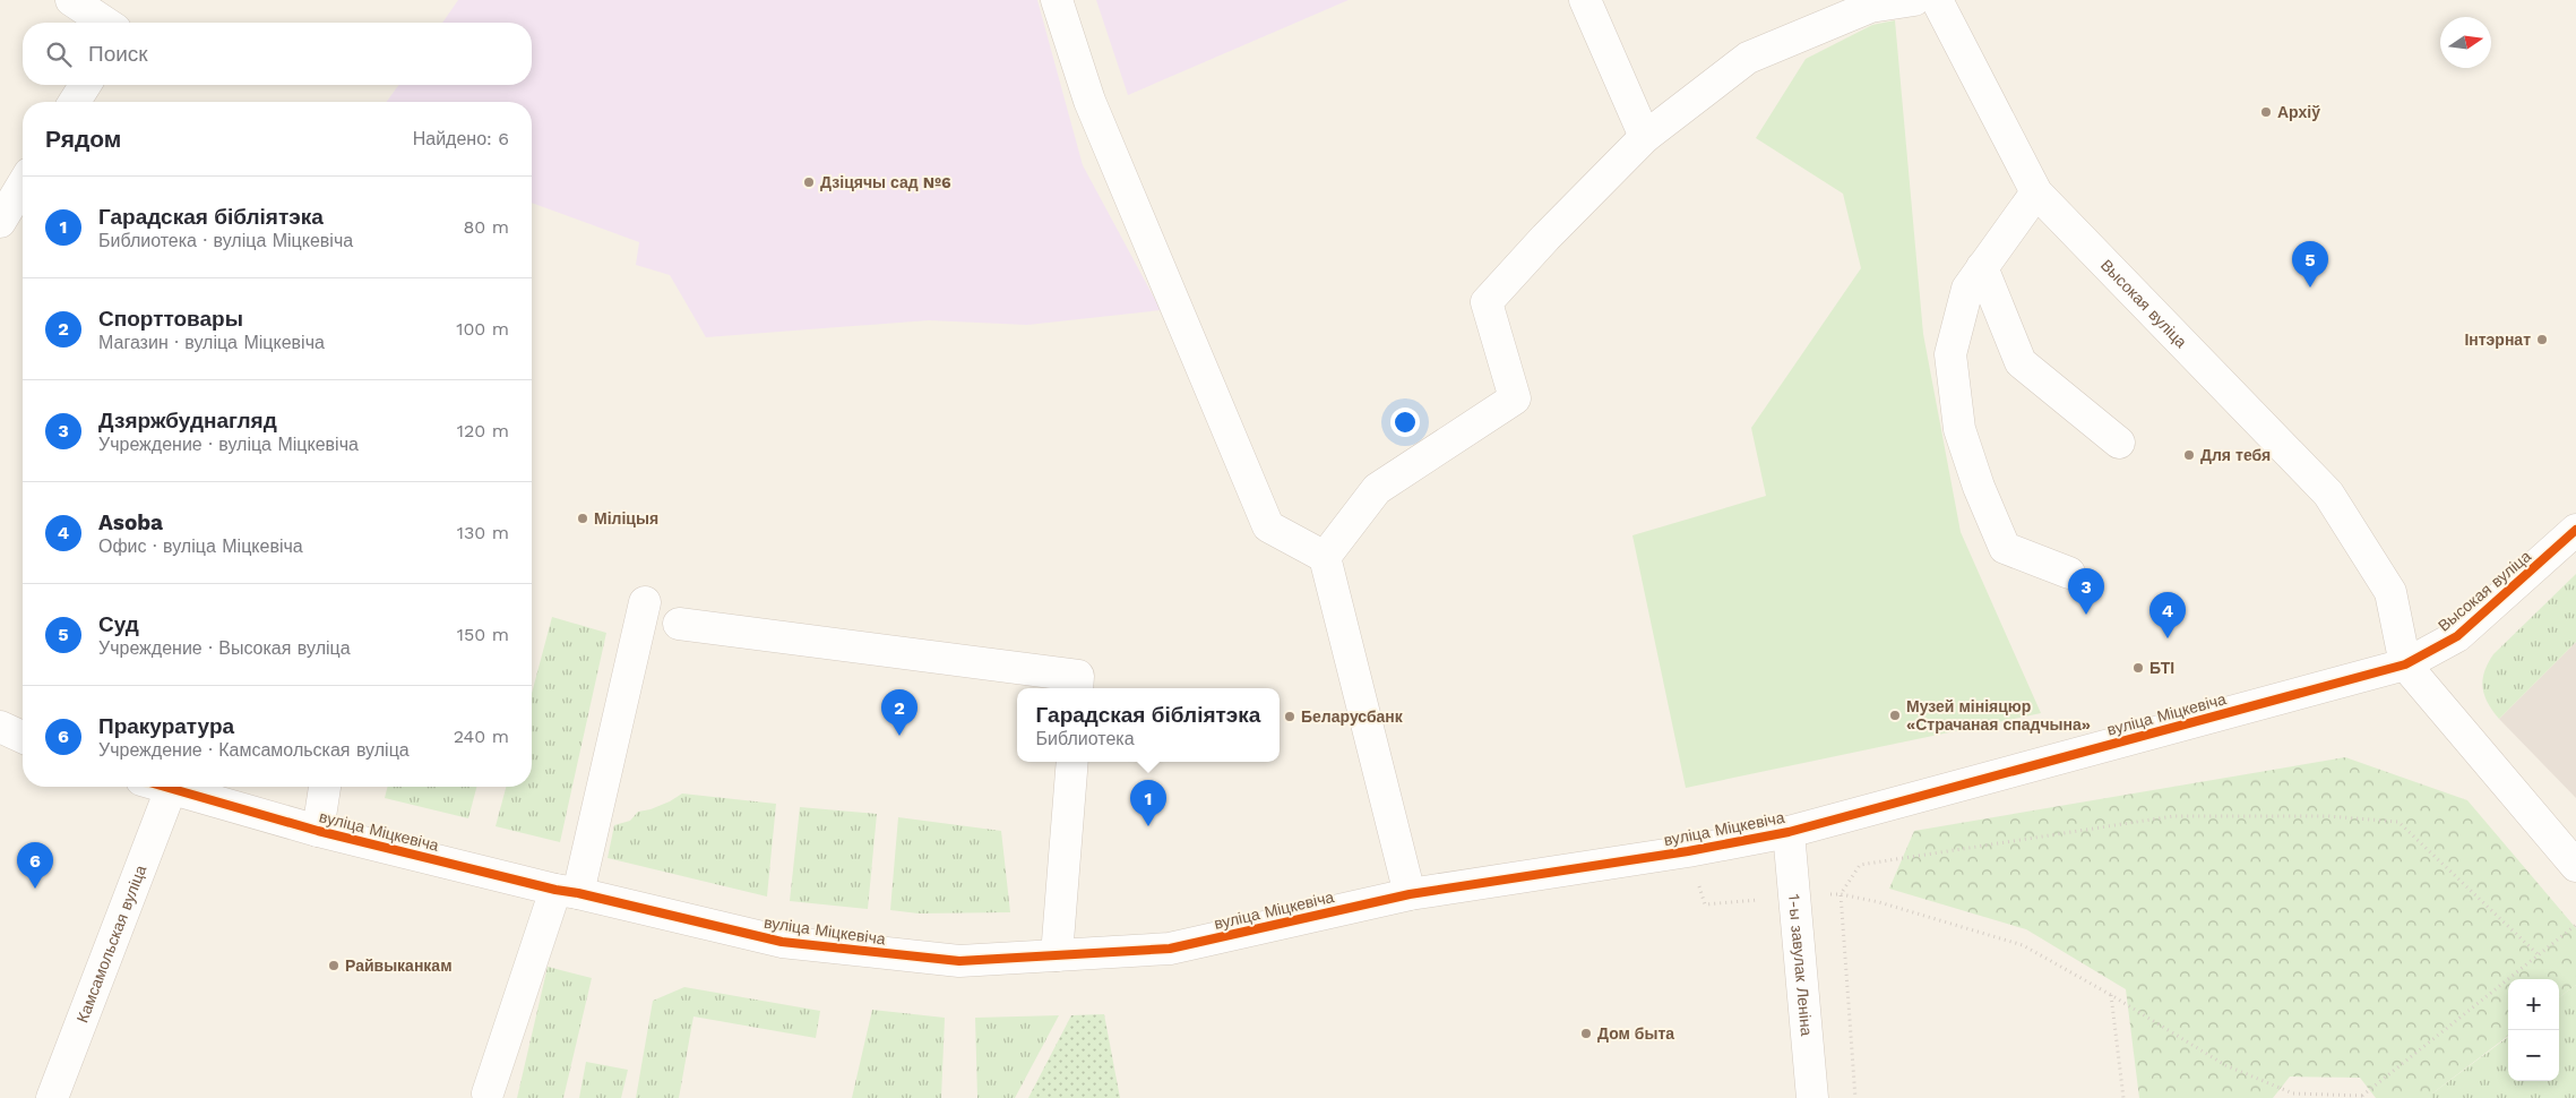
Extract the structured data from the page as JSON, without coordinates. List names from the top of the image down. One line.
{"streets":{"street":["Высокая вуліца","вуліца Міцкевіча","Камсамольская вуліца","1-ы завулак Леніна"]},"crossings":[["Высокая вуліца","вуліца Міцкевіча"],["вуліца Міцкевіча","Камсамольская вуліца"],["вуліца Міцкевіча","1-ы завулак Леніна"]],"places":["Архіў","Дзіцячы сад №6","Інтэрнат","Для тебя","Міліцыя","БТІ","Музей мініяцюр «Страчаная спадчына»","Беларусбанк","Райвыканкам","Дом быта"],"north":"right","page":{"search":"Поиск","heading":["Рядом","Найдено: 6"],"list":[{"mark":"1","name":"Гарадская бібліятэка","note":"Библиотека · вуліца Міцкевіча","value":"80 m"},{"mark":"2","name":"Спорттовары","note":"Магазин · вуліца Міцкевіча","value":"100 m"},{"mark":"3","name":"Дзяржбуднагляд","note":"Учреждение · вуліца Міцкевіча","value":"120 m"},{"mark":"4","name":"Asoba","note":"Офис · вуліца Міцкевіча","value":"130 m"},{"mark":"5","name":"Суд","note":"Учреждение · Высокая вуліца","value":"150 m"},{"mark":"6","name":"Пракуратура","note":"Учреждение · Камсамольская вуліца","value":"240 m"}],"pins":["5","3","4","2","1","6"],"popup":["Гарадская бібліятэка","Библиотека"],"map_buttons":["+","−"]}}
